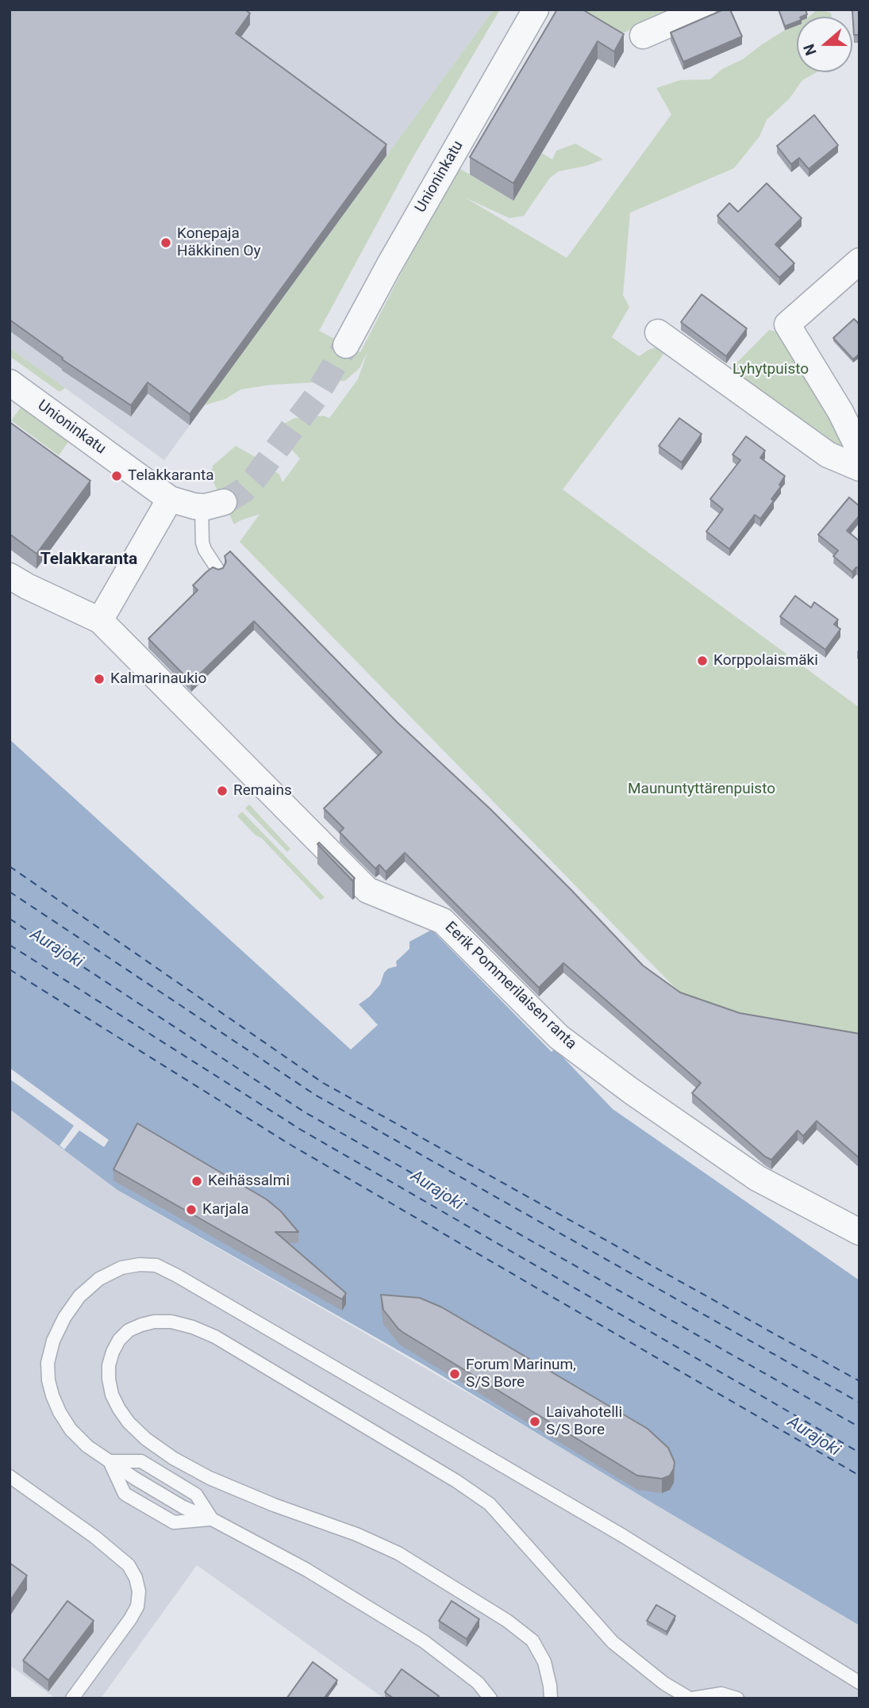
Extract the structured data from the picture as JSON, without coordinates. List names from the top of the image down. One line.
{"streets":{"street":["Unioninkatu","Eerik Pommerilaisen ranta"]},"districts":["Telakkaranta"],"water":["Aurajoki"],"parks":["Lyhytpuisto","Maununtyttärenpuisto"],"places":["Konepaja Häkkinen Oy","Telakkaranta","Korppolaismäki","Kalmarinaukio","Remains","Keihässalmi","Karjala","Forum Marinum, S/S Bore","Laivahotelli S/S Bore"],"north":"left"}
